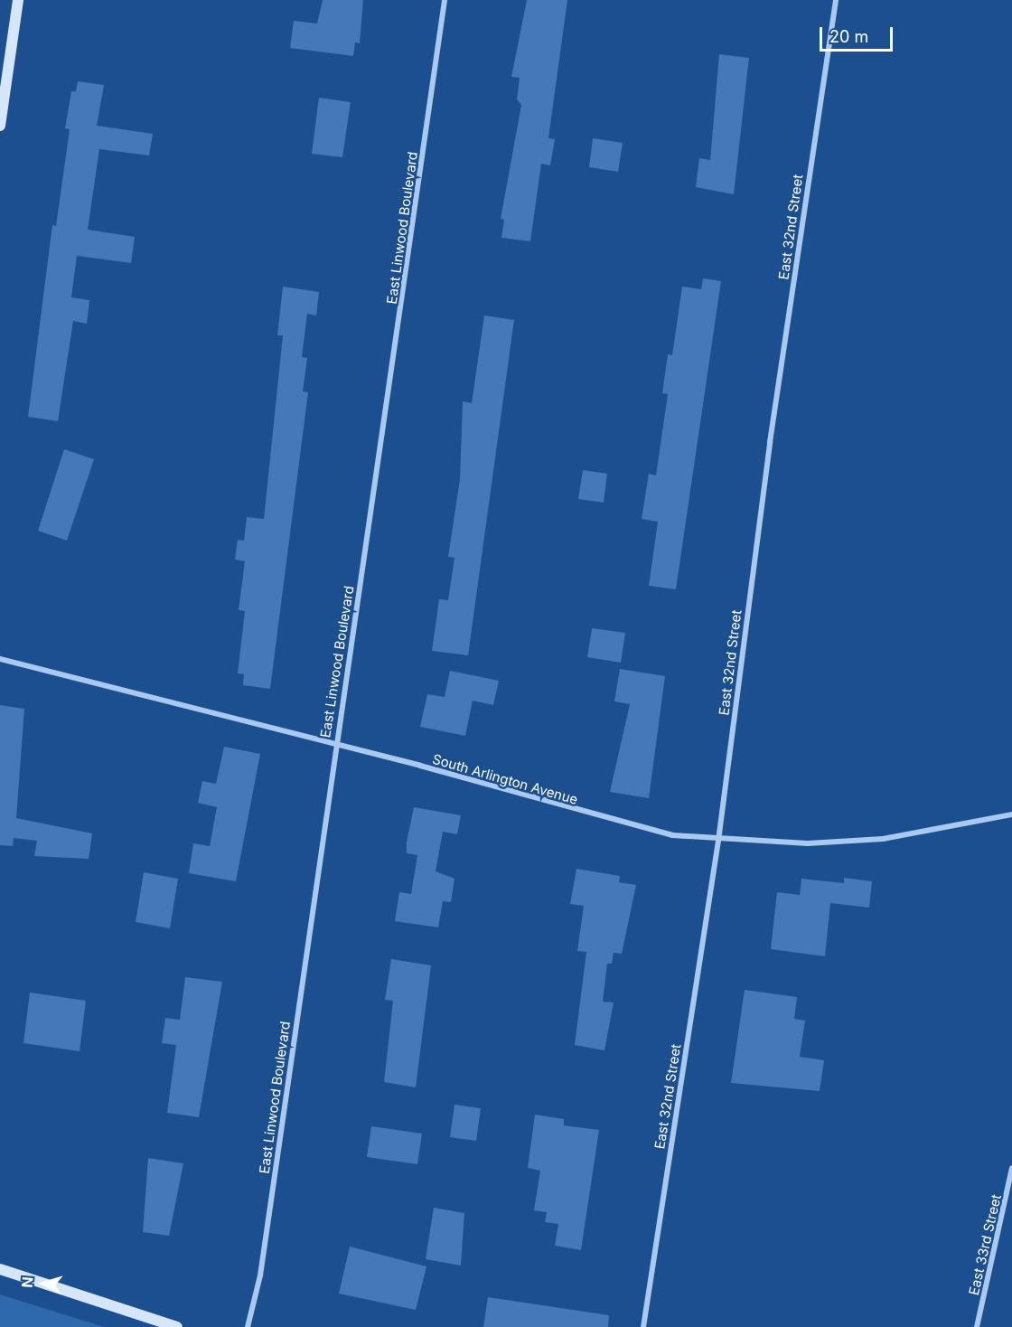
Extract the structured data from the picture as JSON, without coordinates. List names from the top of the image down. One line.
{"streets":{"street":["East 32nd Street","East Linwood Boulevard","South Arlington Avenue","East 33rd Street"]},"crossings":[["East 32nd Street","South Arlington Avenue"],["East Linwood Boulevard","South Arlington Avenue"]],"scale_bar":"20 m","north":"left"}
